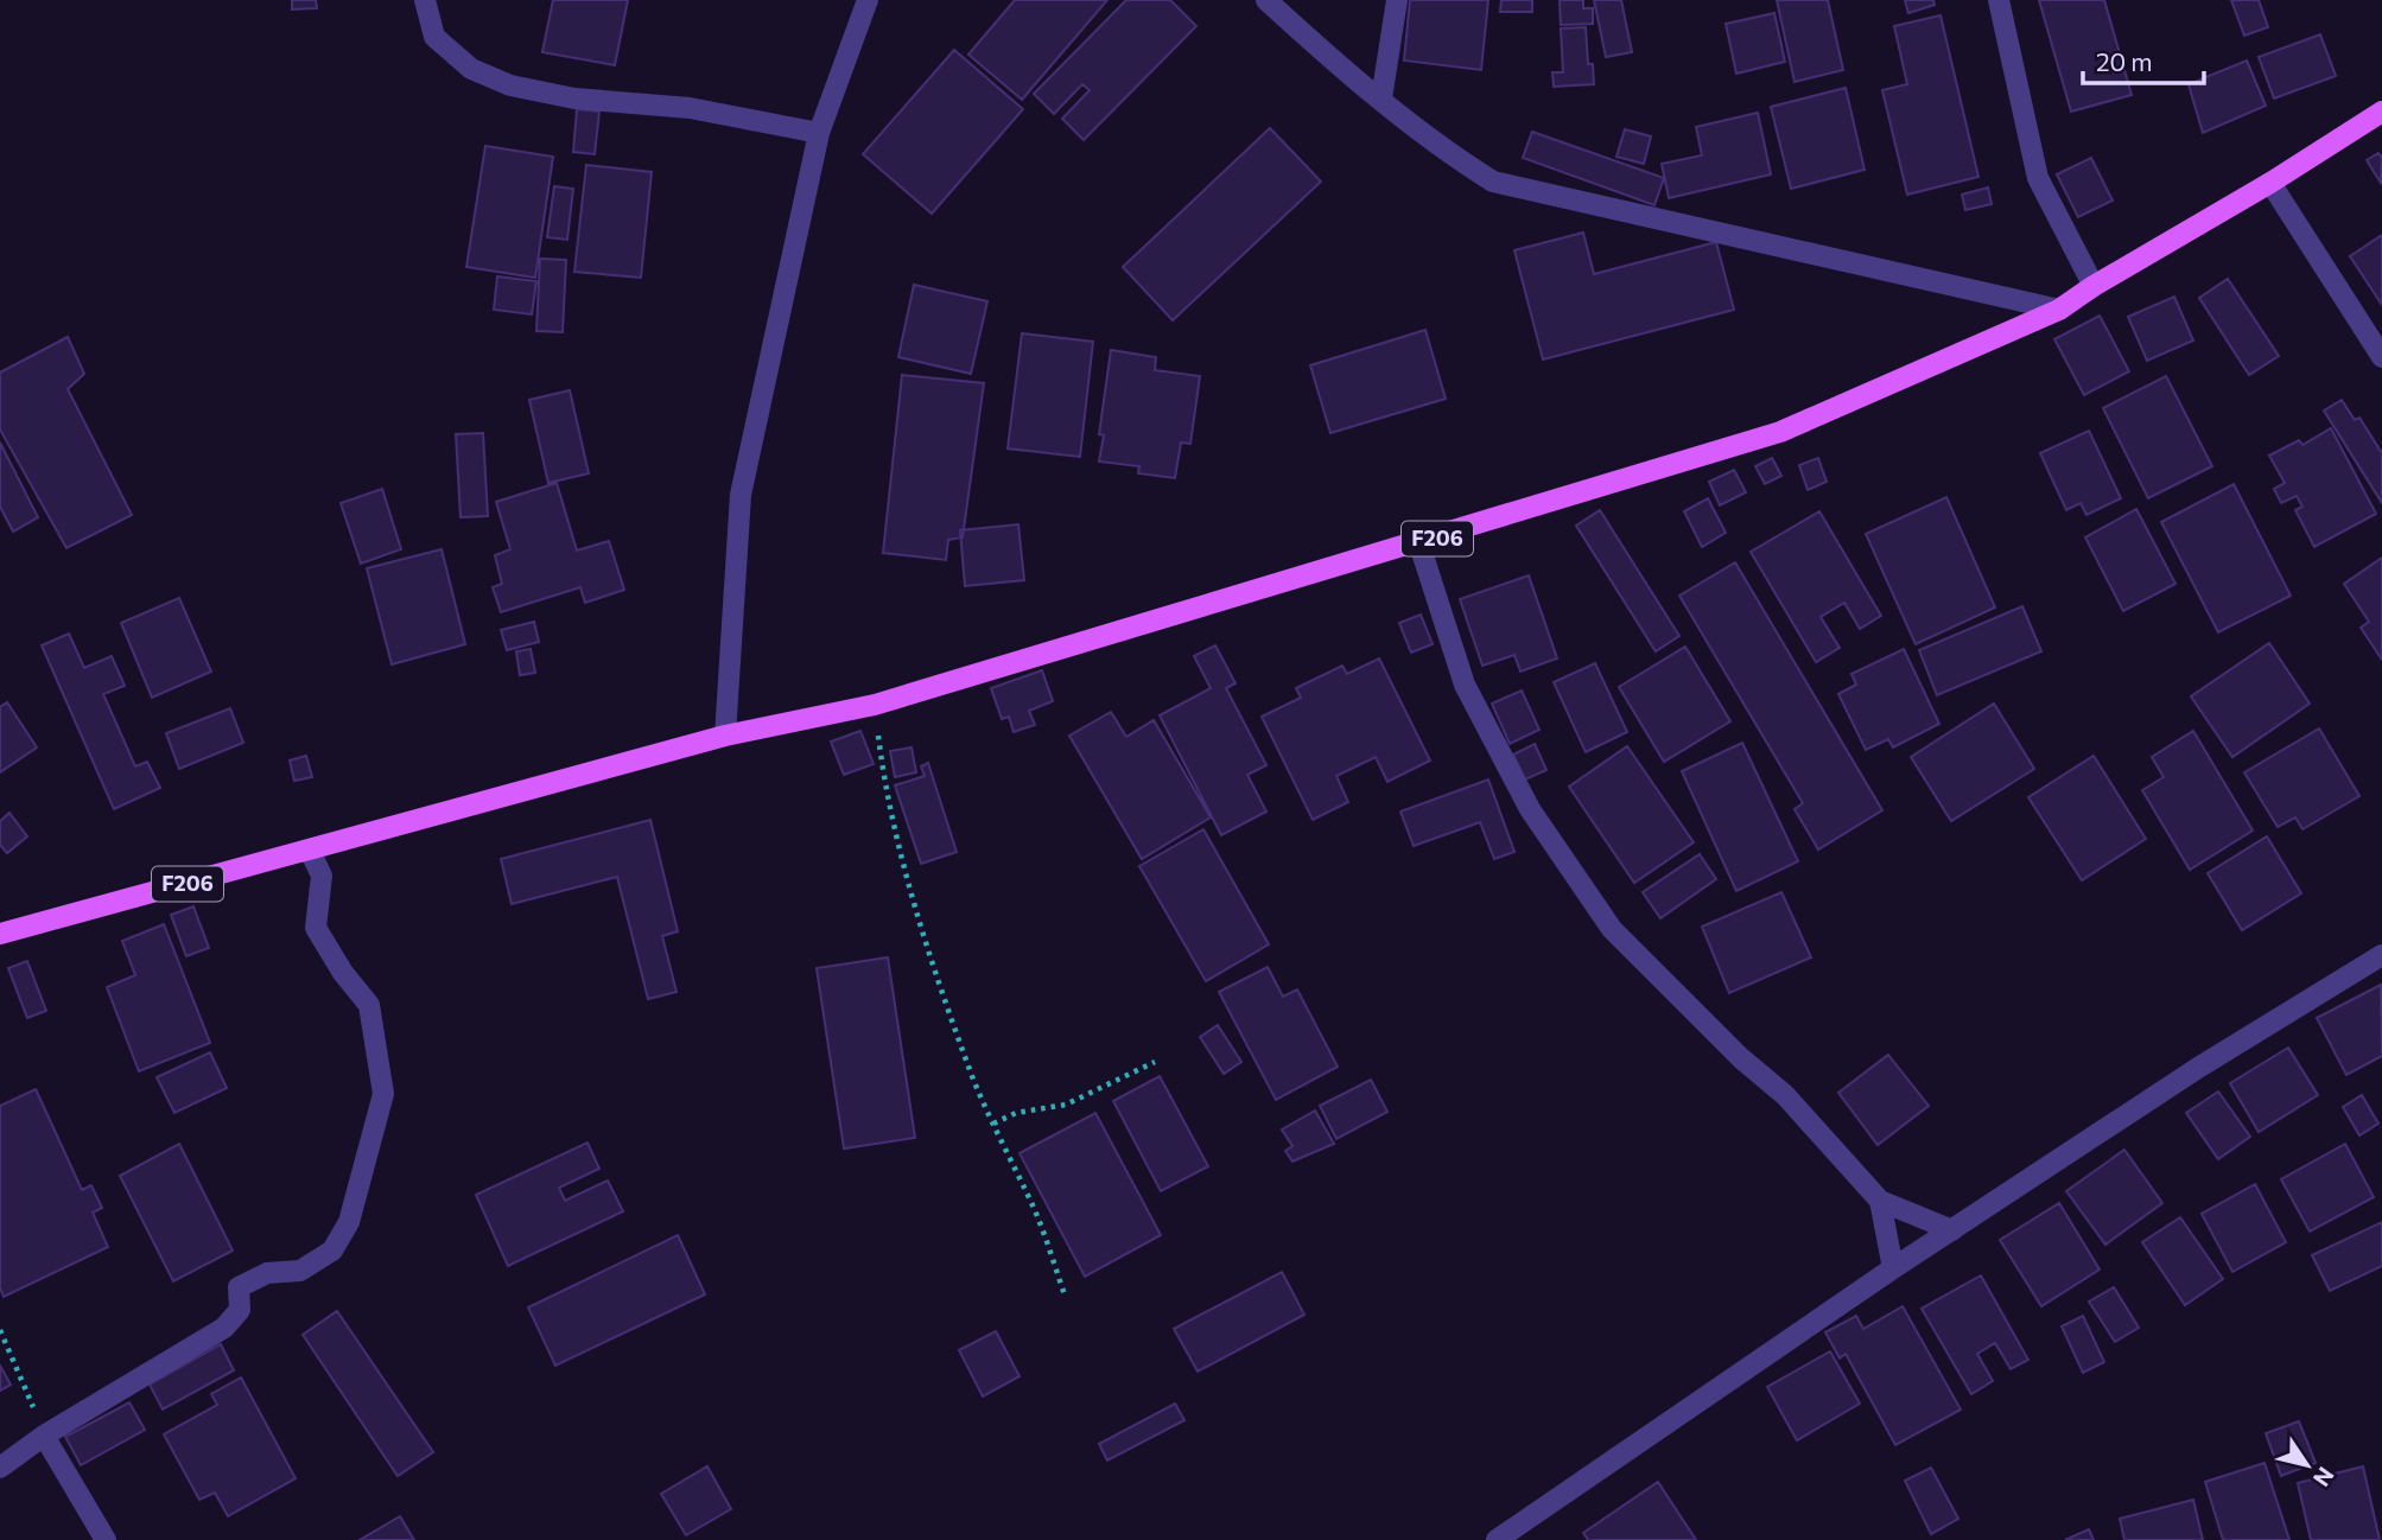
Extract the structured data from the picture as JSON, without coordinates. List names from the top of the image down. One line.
{"streets":{"main road":["F206"]},"scale_bar":"20 m","north":"bottom right"}
